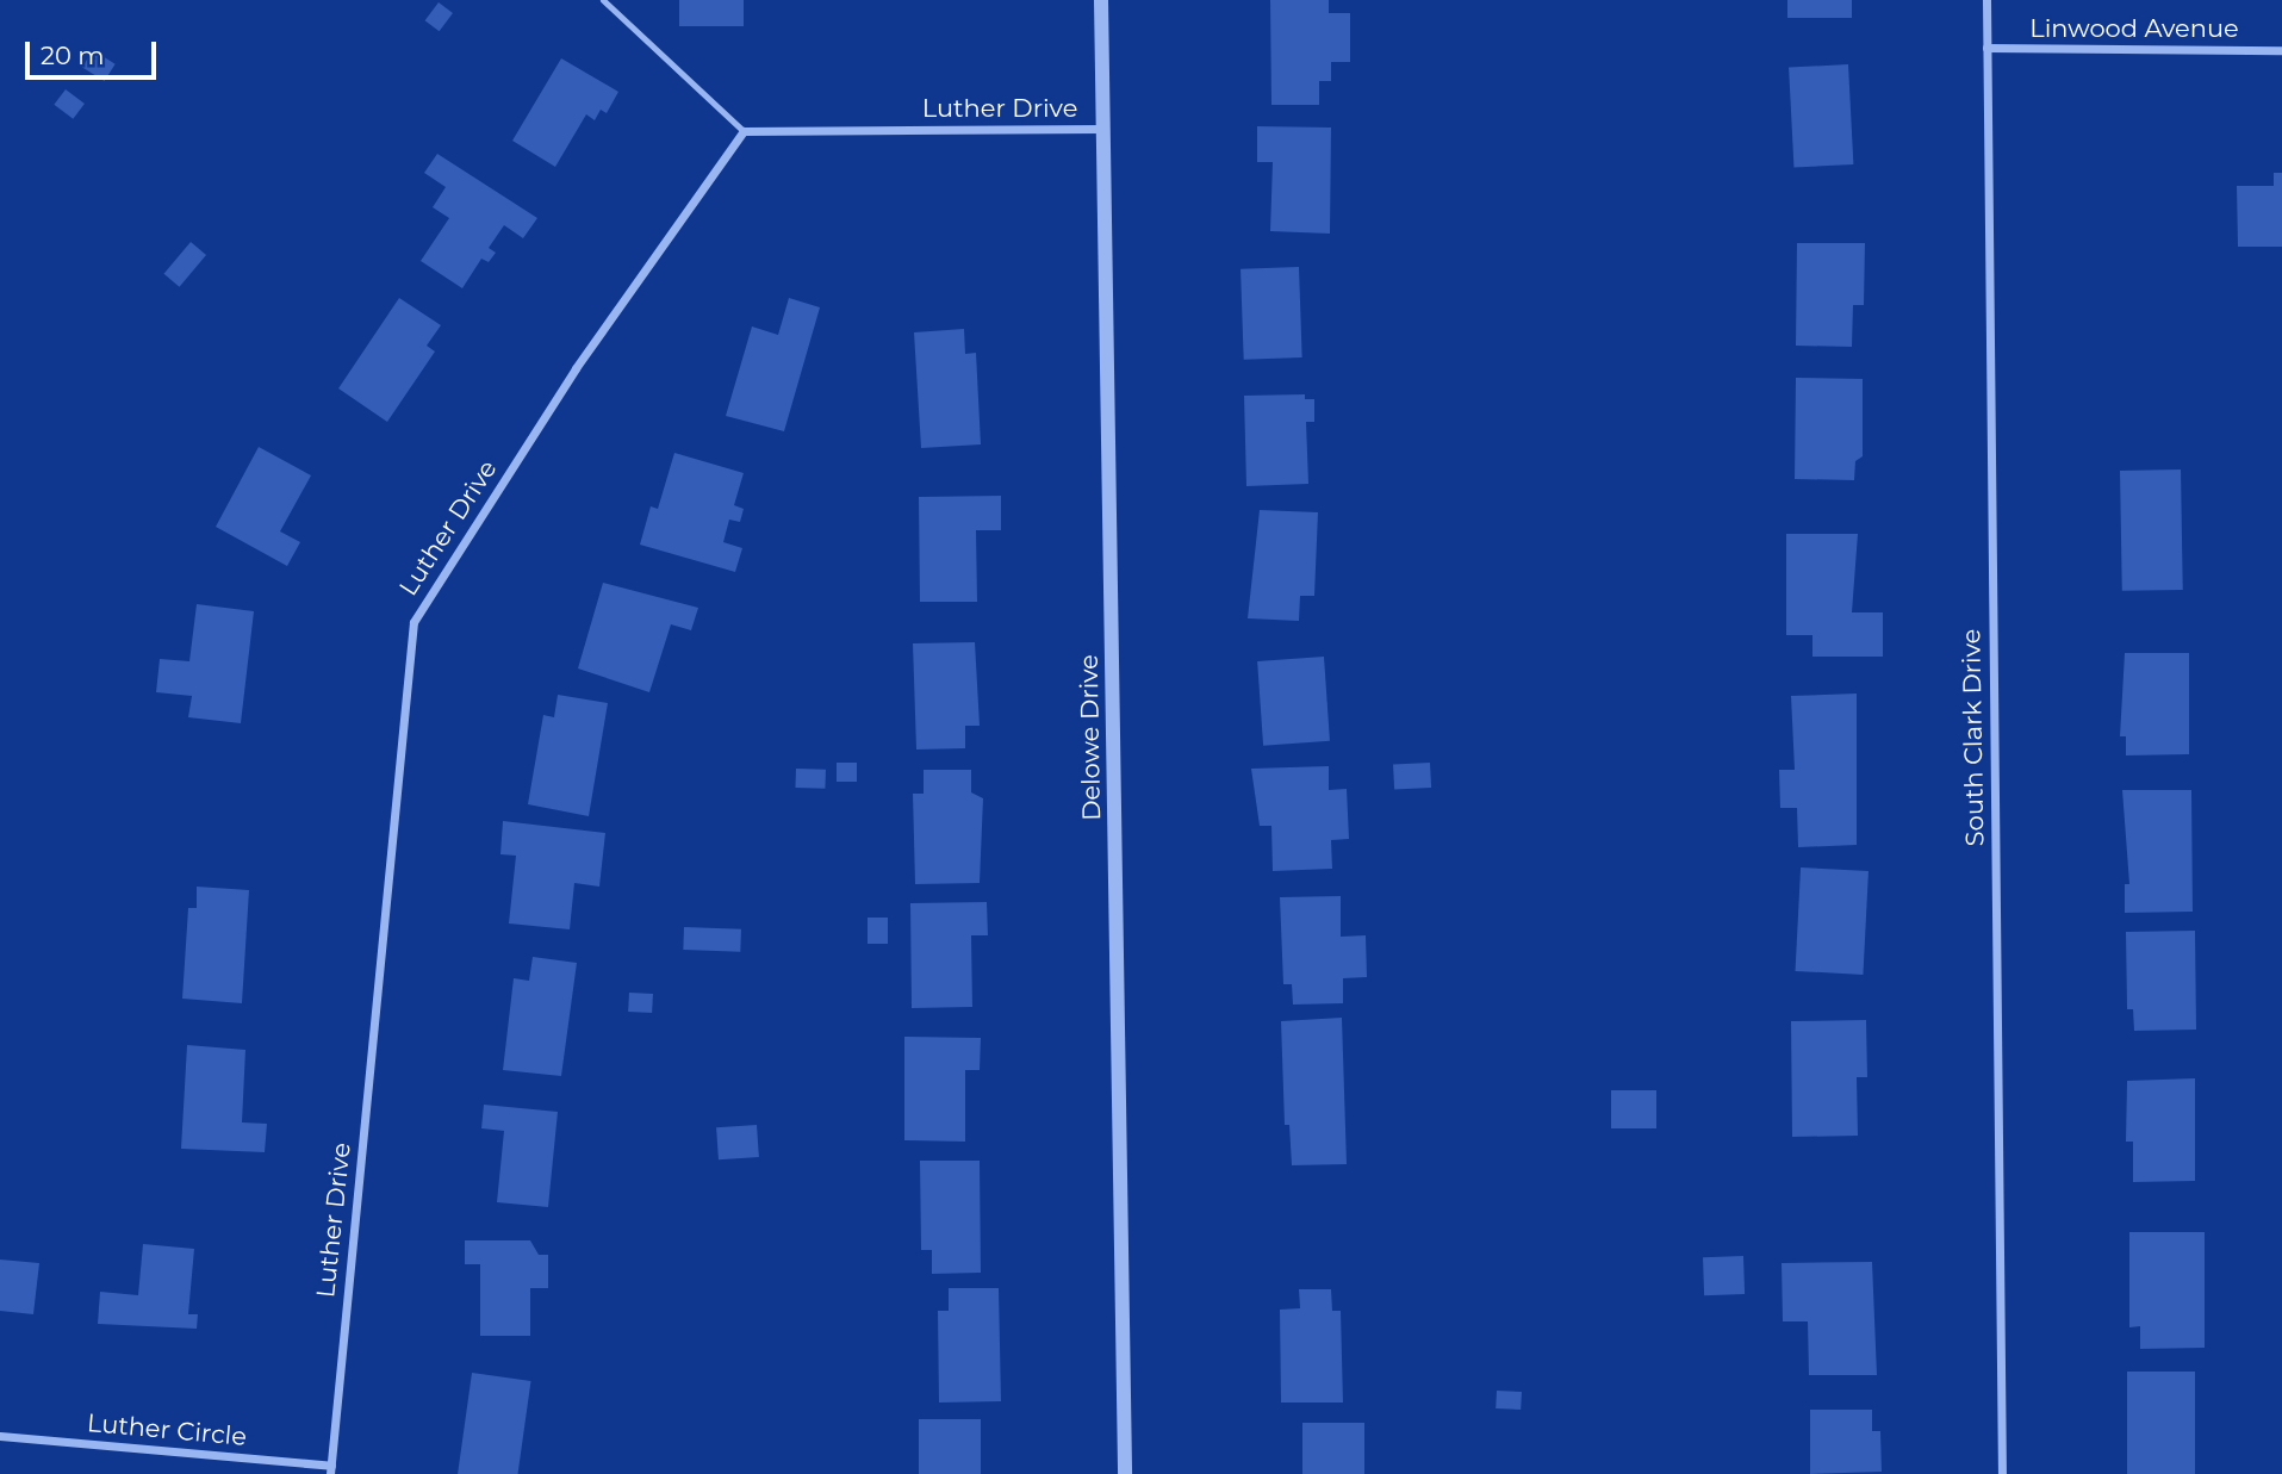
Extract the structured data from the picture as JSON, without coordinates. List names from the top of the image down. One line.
{"streets":{"street":["Linwood Avenue","Luther Drive","Delowe Drive","South Clark Drive","Luther Circle"]},"crossings":[["Linwood Avenue","South Clark Drive"],["Luther Drive","Delowe Drive"],["Luther Drive","Luther Circle"]],"scale_bar":"20 m"}
